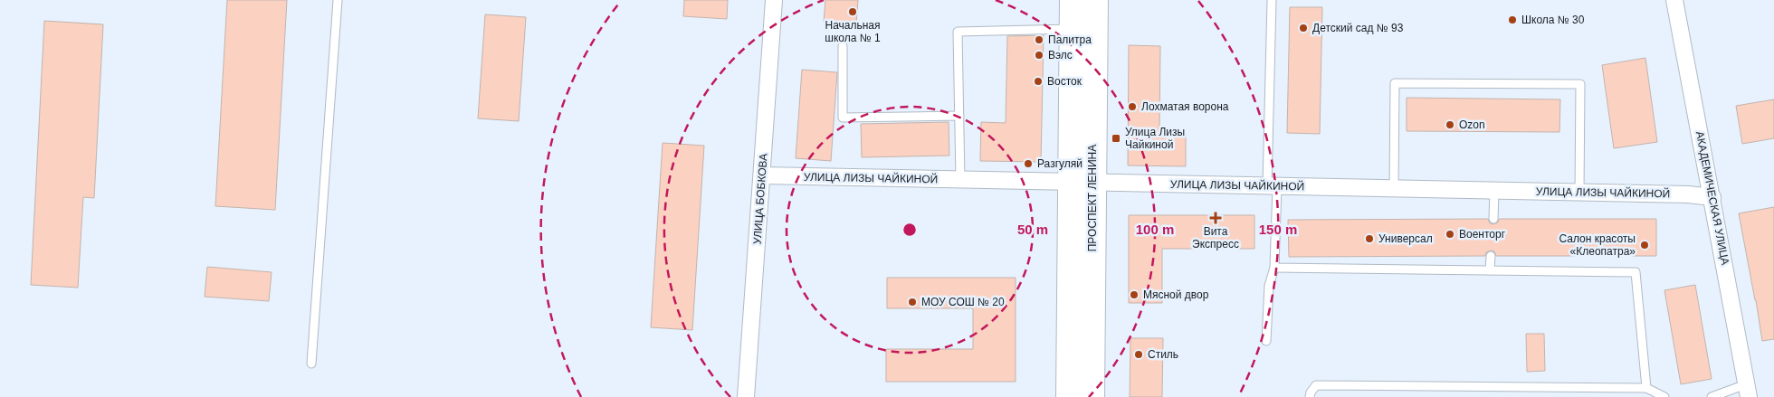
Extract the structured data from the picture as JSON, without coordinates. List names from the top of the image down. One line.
{"streets":{"main road":["ПРОСПЕКТ ЛЕНИНА"],"street":["УЛИЦА ЛИЗЫ ЧАЙКИНОЙ","АКАДЕМИЧЕСКАЯ УЛИЦА","УЛИЦА БОБКОВА"]},"crossings":[["УЛИЦА ЛИЗЫ ЧАЙКИНОЙ","ПРОСПЕКТ ЛЕНИНА"],["УЛИЦА ЛИЗЫ ЧАЙКИНОЙ","АКАДЕМИЧЕСКАЯ УЛИЦА"],["УЛИЦА ЛИЗЫ ЧАЙКИНОЙ","УЛИЦА БОБКОВА"]],"places":{"other":["Начальная школа № 1","Школа № 30","Детский сад № 93","Палитра","Вэлс","Восток","Лохматая ворона","Ozon","Разгуляй","Военторг","Универсал","Салон красоты «Клеопатра»","Мясной двор","МОУ СОШ № 20","Стиль"],"transit":["Улица Лизы Чайкиной"],"health":["Вита Экспресс"]},"rings":["50 m","100 m","150 m"]}
